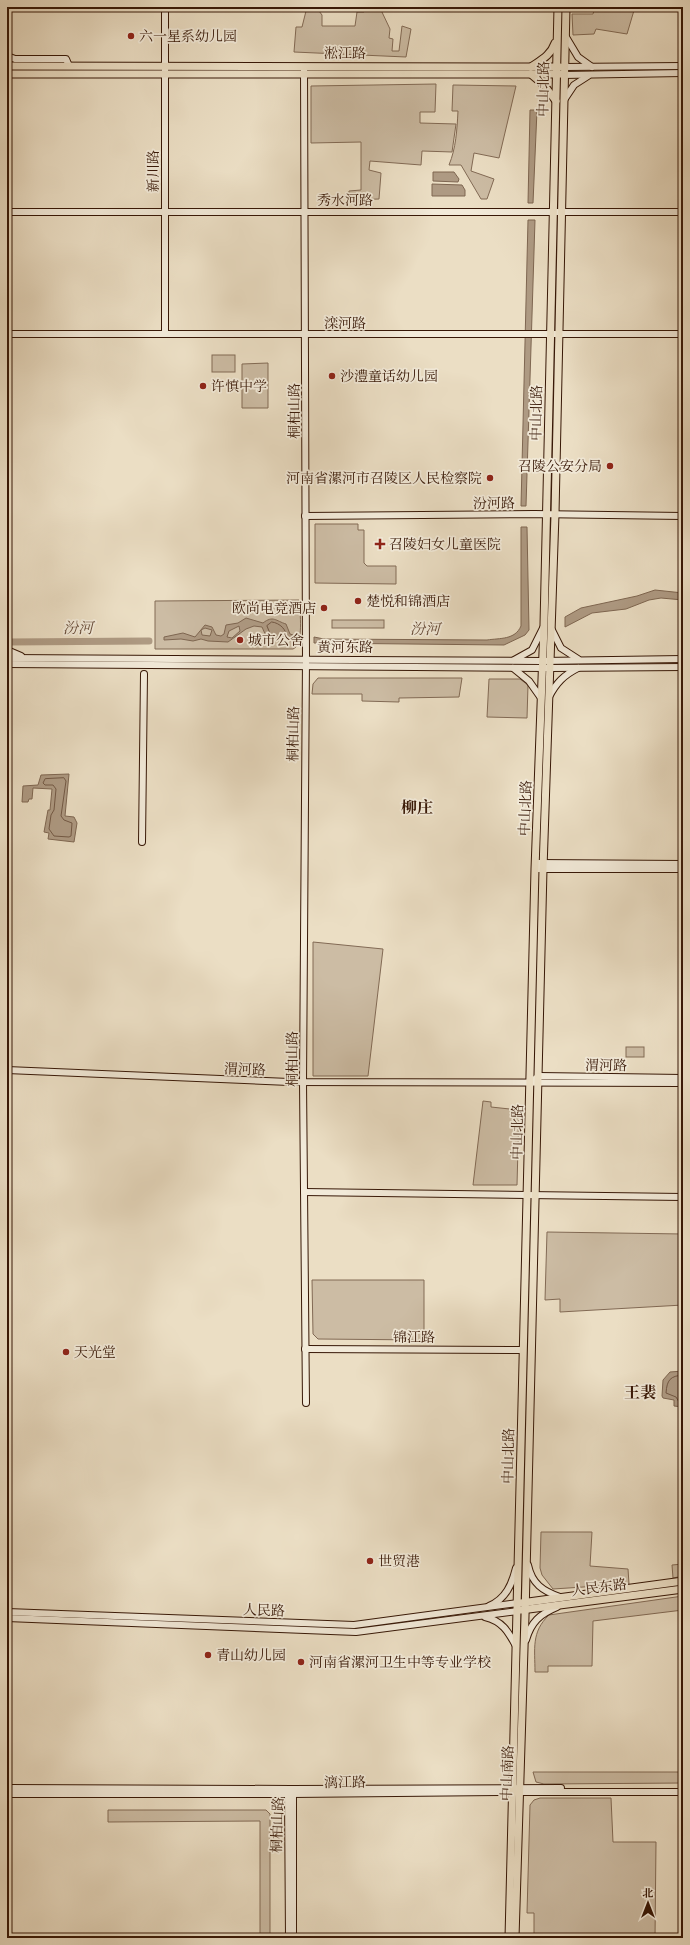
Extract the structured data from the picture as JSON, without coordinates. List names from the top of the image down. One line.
{"streets":{"main road":["淞江路","中山北路","人民东路","中山南路"],"street":["新川路","秀水河路","滦河路","桐柏山路","汾河路","黄河东路","渭河路","锦江路","人民路","漓江路"]},"crossings":[["淞江路","中山北路"],["淞江路","新川路"],["淞江路","桐柏山路"],["中山北路","秀水河路"],["中山北路","滦河路"],["中山北路","汾河路"],["中山北路","黄河东路"],["中山北路","渭河路"],["中山北路","锦江路"],["中山北路","人民东路"],["中山北路","人民路"],["中山北路","中山南路"],["新川路","秀水河路"],["新川路","滦河路"],["秀水河路","桐柏山路"],["滦河路","桐柏山路"],["桐柏山路","汾河路"],["桐柏山路","黄河东路"],["桐柏山路","渭河路"],["桐柏山路","锦江路"],["桐柏山路","漓江路"],["人民东路","人民路"],["人民东路","中山南路"],["人民路","中山南路"],["中山南路","漓江路"]],"districts":["柳庄","王裴"],"water":["汾河"],"places":{"other":["六一星系幼儿园","沙澧童话幼儿园","许慎中学","召陵公安分局","河南省漯河市召陵区人民检察院","楚悦和锦酒店","欧尚电竞酒店","城市公舍","天光堂","世贸港","青山幼儿园","河南省漯河卫生中等专业学校"],"health":["召陵妇女儿童医院"]},"north":"top"}
